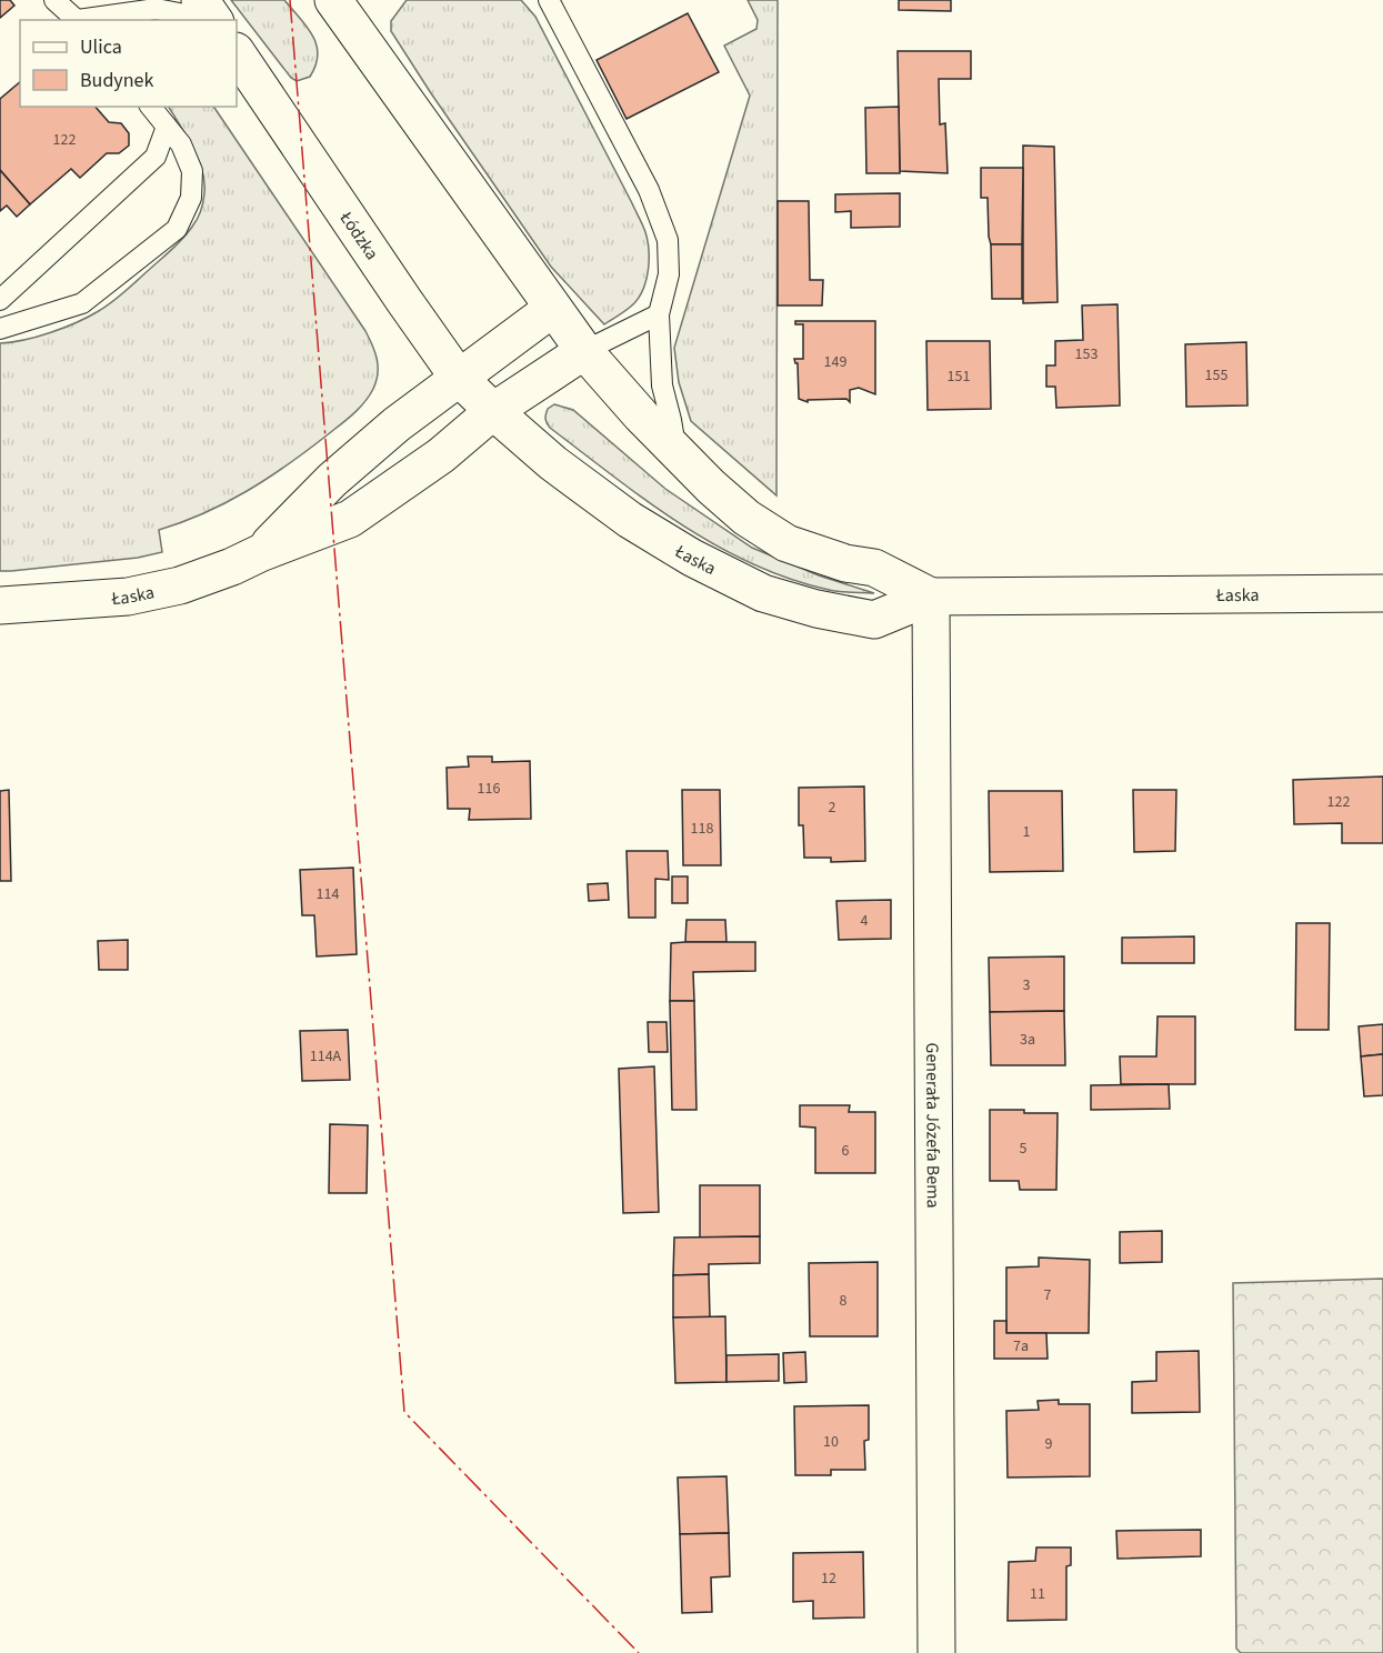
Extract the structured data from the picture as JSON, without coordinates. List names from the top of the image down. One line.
{"streets":{"main road":["Łódzka","Łaska","Generała Józefa Bema"]},"crossings":[["Łódzka","Łaska"],["Łaska","Generała Józefa Bema"]],"house_numbers":["122","153","149","155","151","116","122","2","118","1","114","4","3","3a","114A","5","6","7","8","7a","10","9","12","11"],"legend":["Ulica","Budynek"]}
